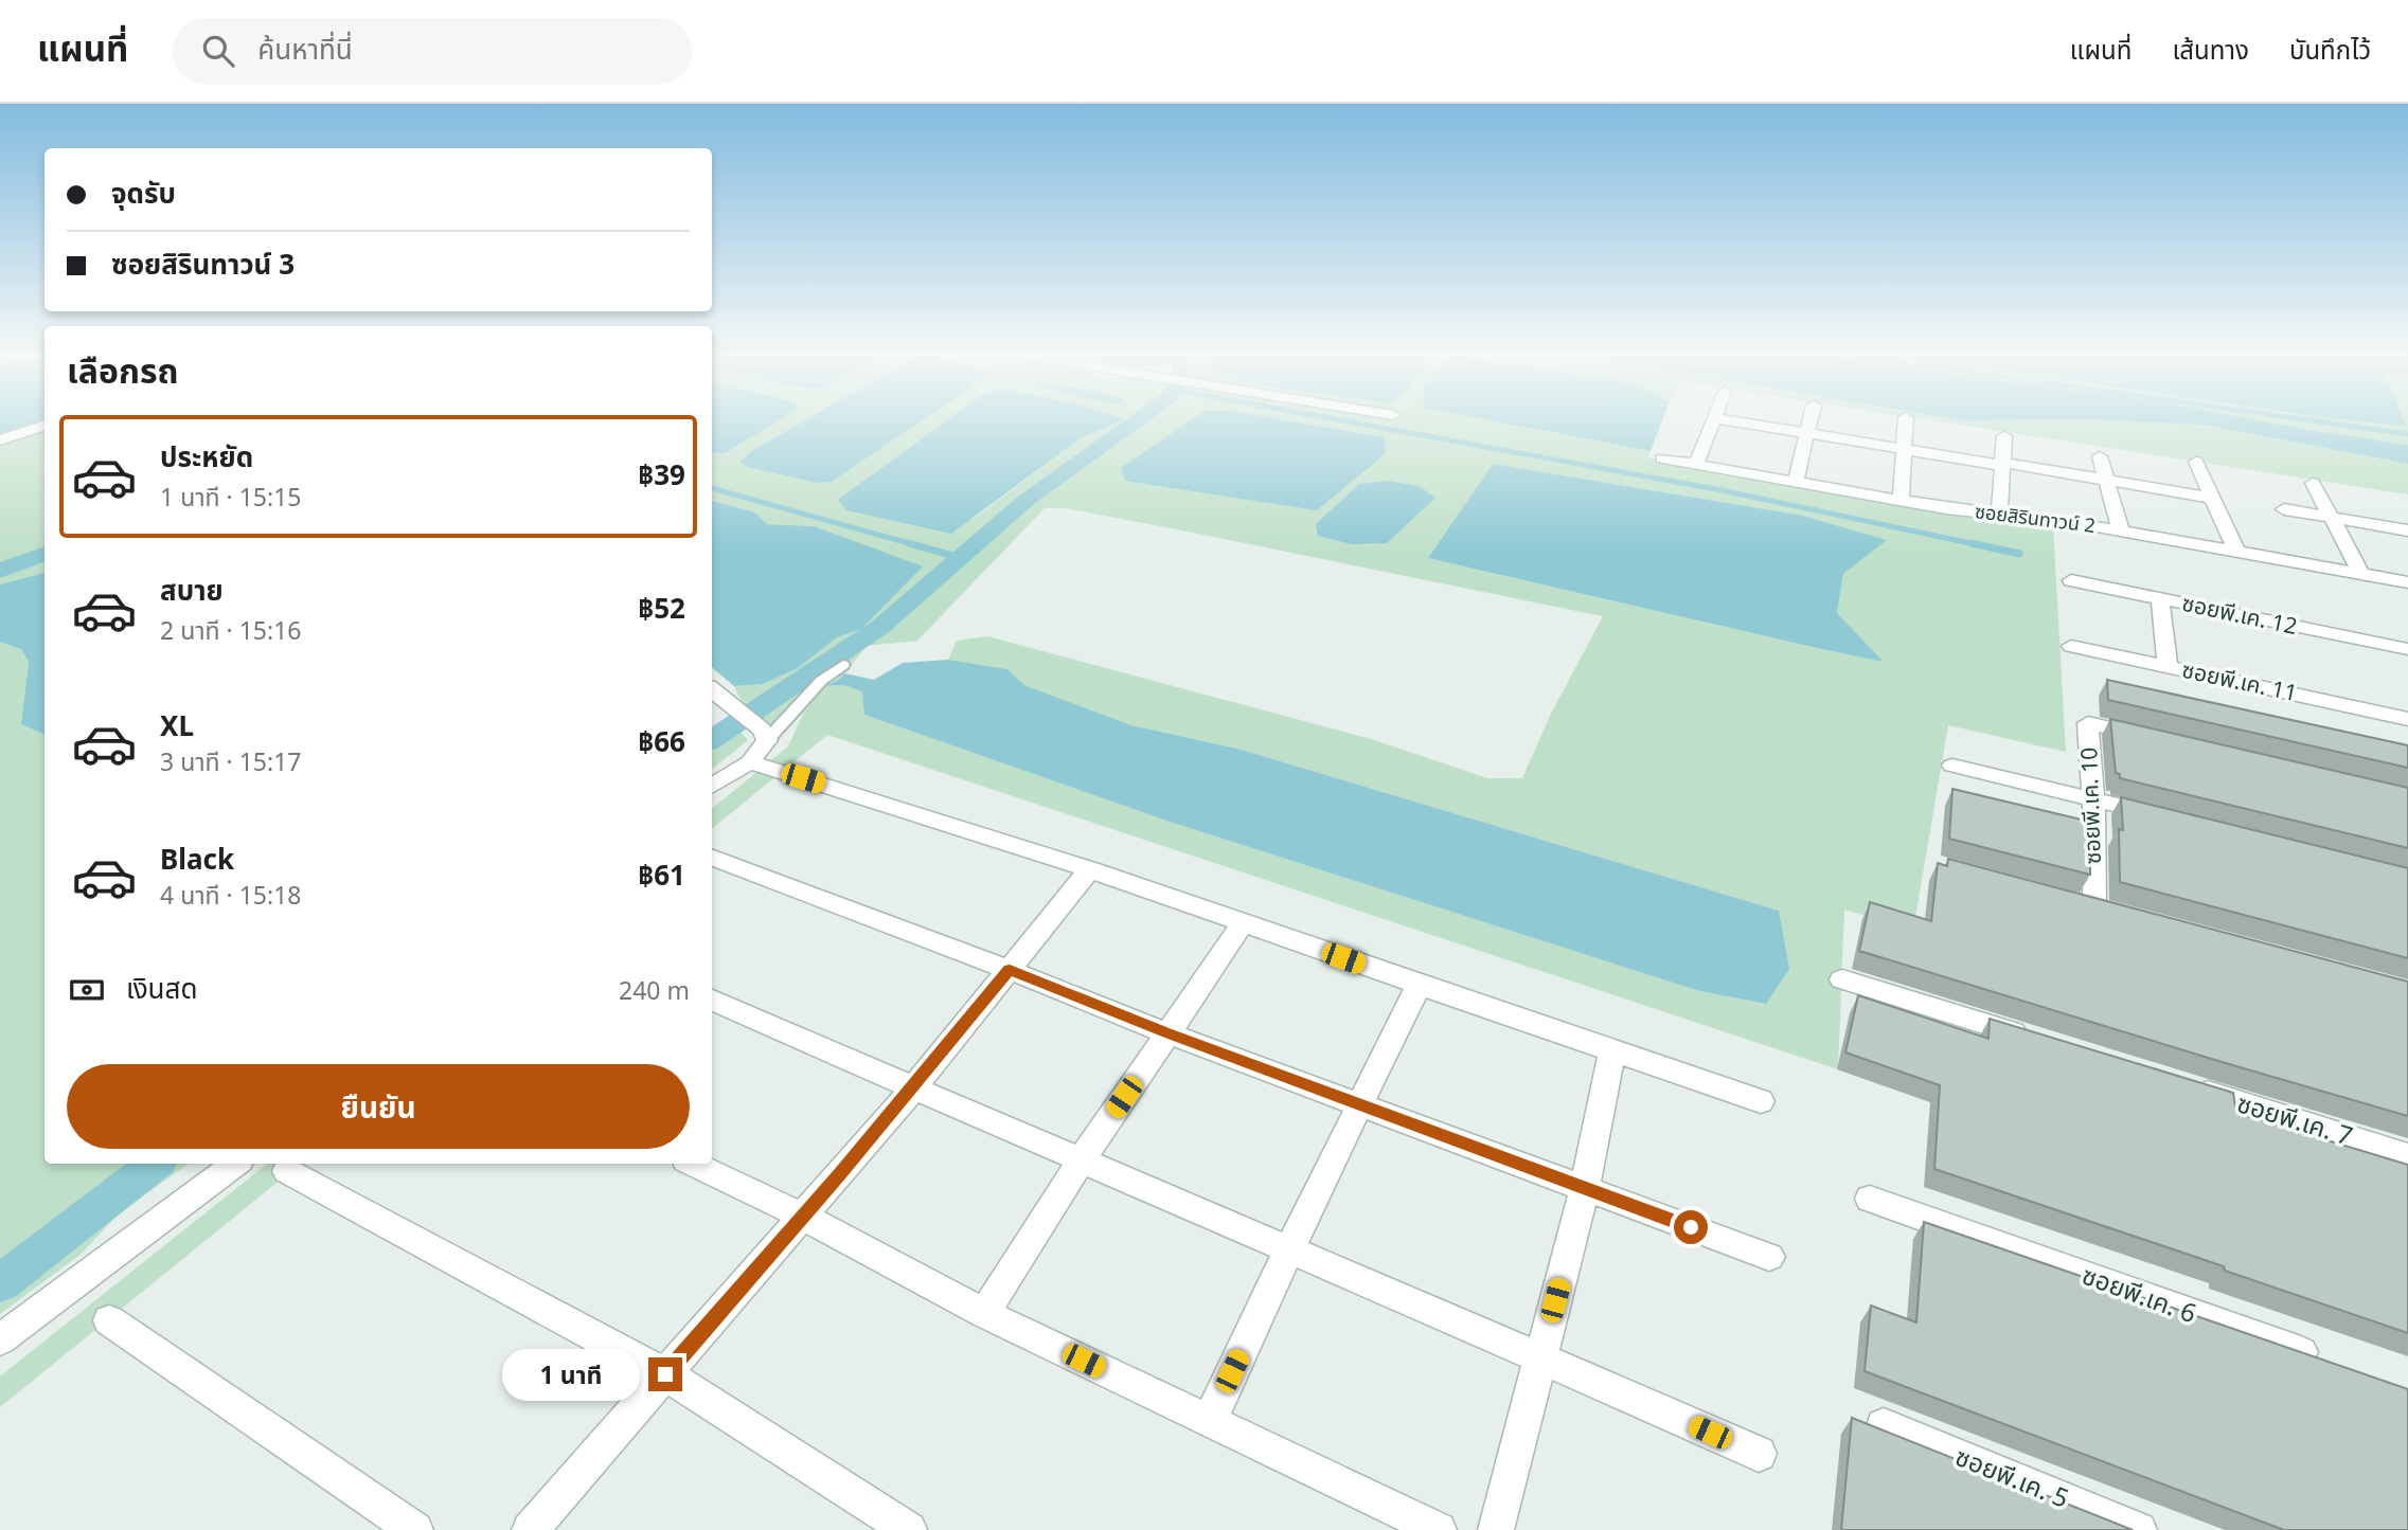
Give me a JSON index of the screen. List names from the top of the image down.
{
  "streets": {
    "street": [
      "ซอยสิรินทาวน์ 2",
      "ซอยพี.เค. 12",
      "ซอยพี.เค. 11",
      "ซอยพี.เค. 10",
      "ซอยพี.เค. 7",
      "ซอยพี.เค. 6",
      "ซอยพี.เค. 5"
    ]
  },
  "page": {
    "header": "แผนที่",
    "search": "ค้นหาที่นี่",
    "nav": ["แผนที่", "เส้นทาง", "บันทึกไว้"],
    "banner": ["จุดรับ", "ซอยสิรินทาวน์ 3"],
    "heading": "เลือกรถ",
    "list": [
      {
        "name": "ประหยัด",
        "note": "1 นาที · 15:15",
        "value": "฿39"
      },
      {
        "name": "สบาย",
        "note": "2 นาที · 15:16",
        "value": "฿52"
      },
      {
        "name": "XL",
        "note": "3 นาที · 15:17",
        "value": "฿66"
      },
      {
        "name": "Black",
        "note": "4 นาที · 15:18",
        "value": "฿61"
      }
    ],
    "pay": ["เงินสด", "240 m"],
    "buttons": "ยืนยัน",
    "bubble": "1 นาที"
  }
}
